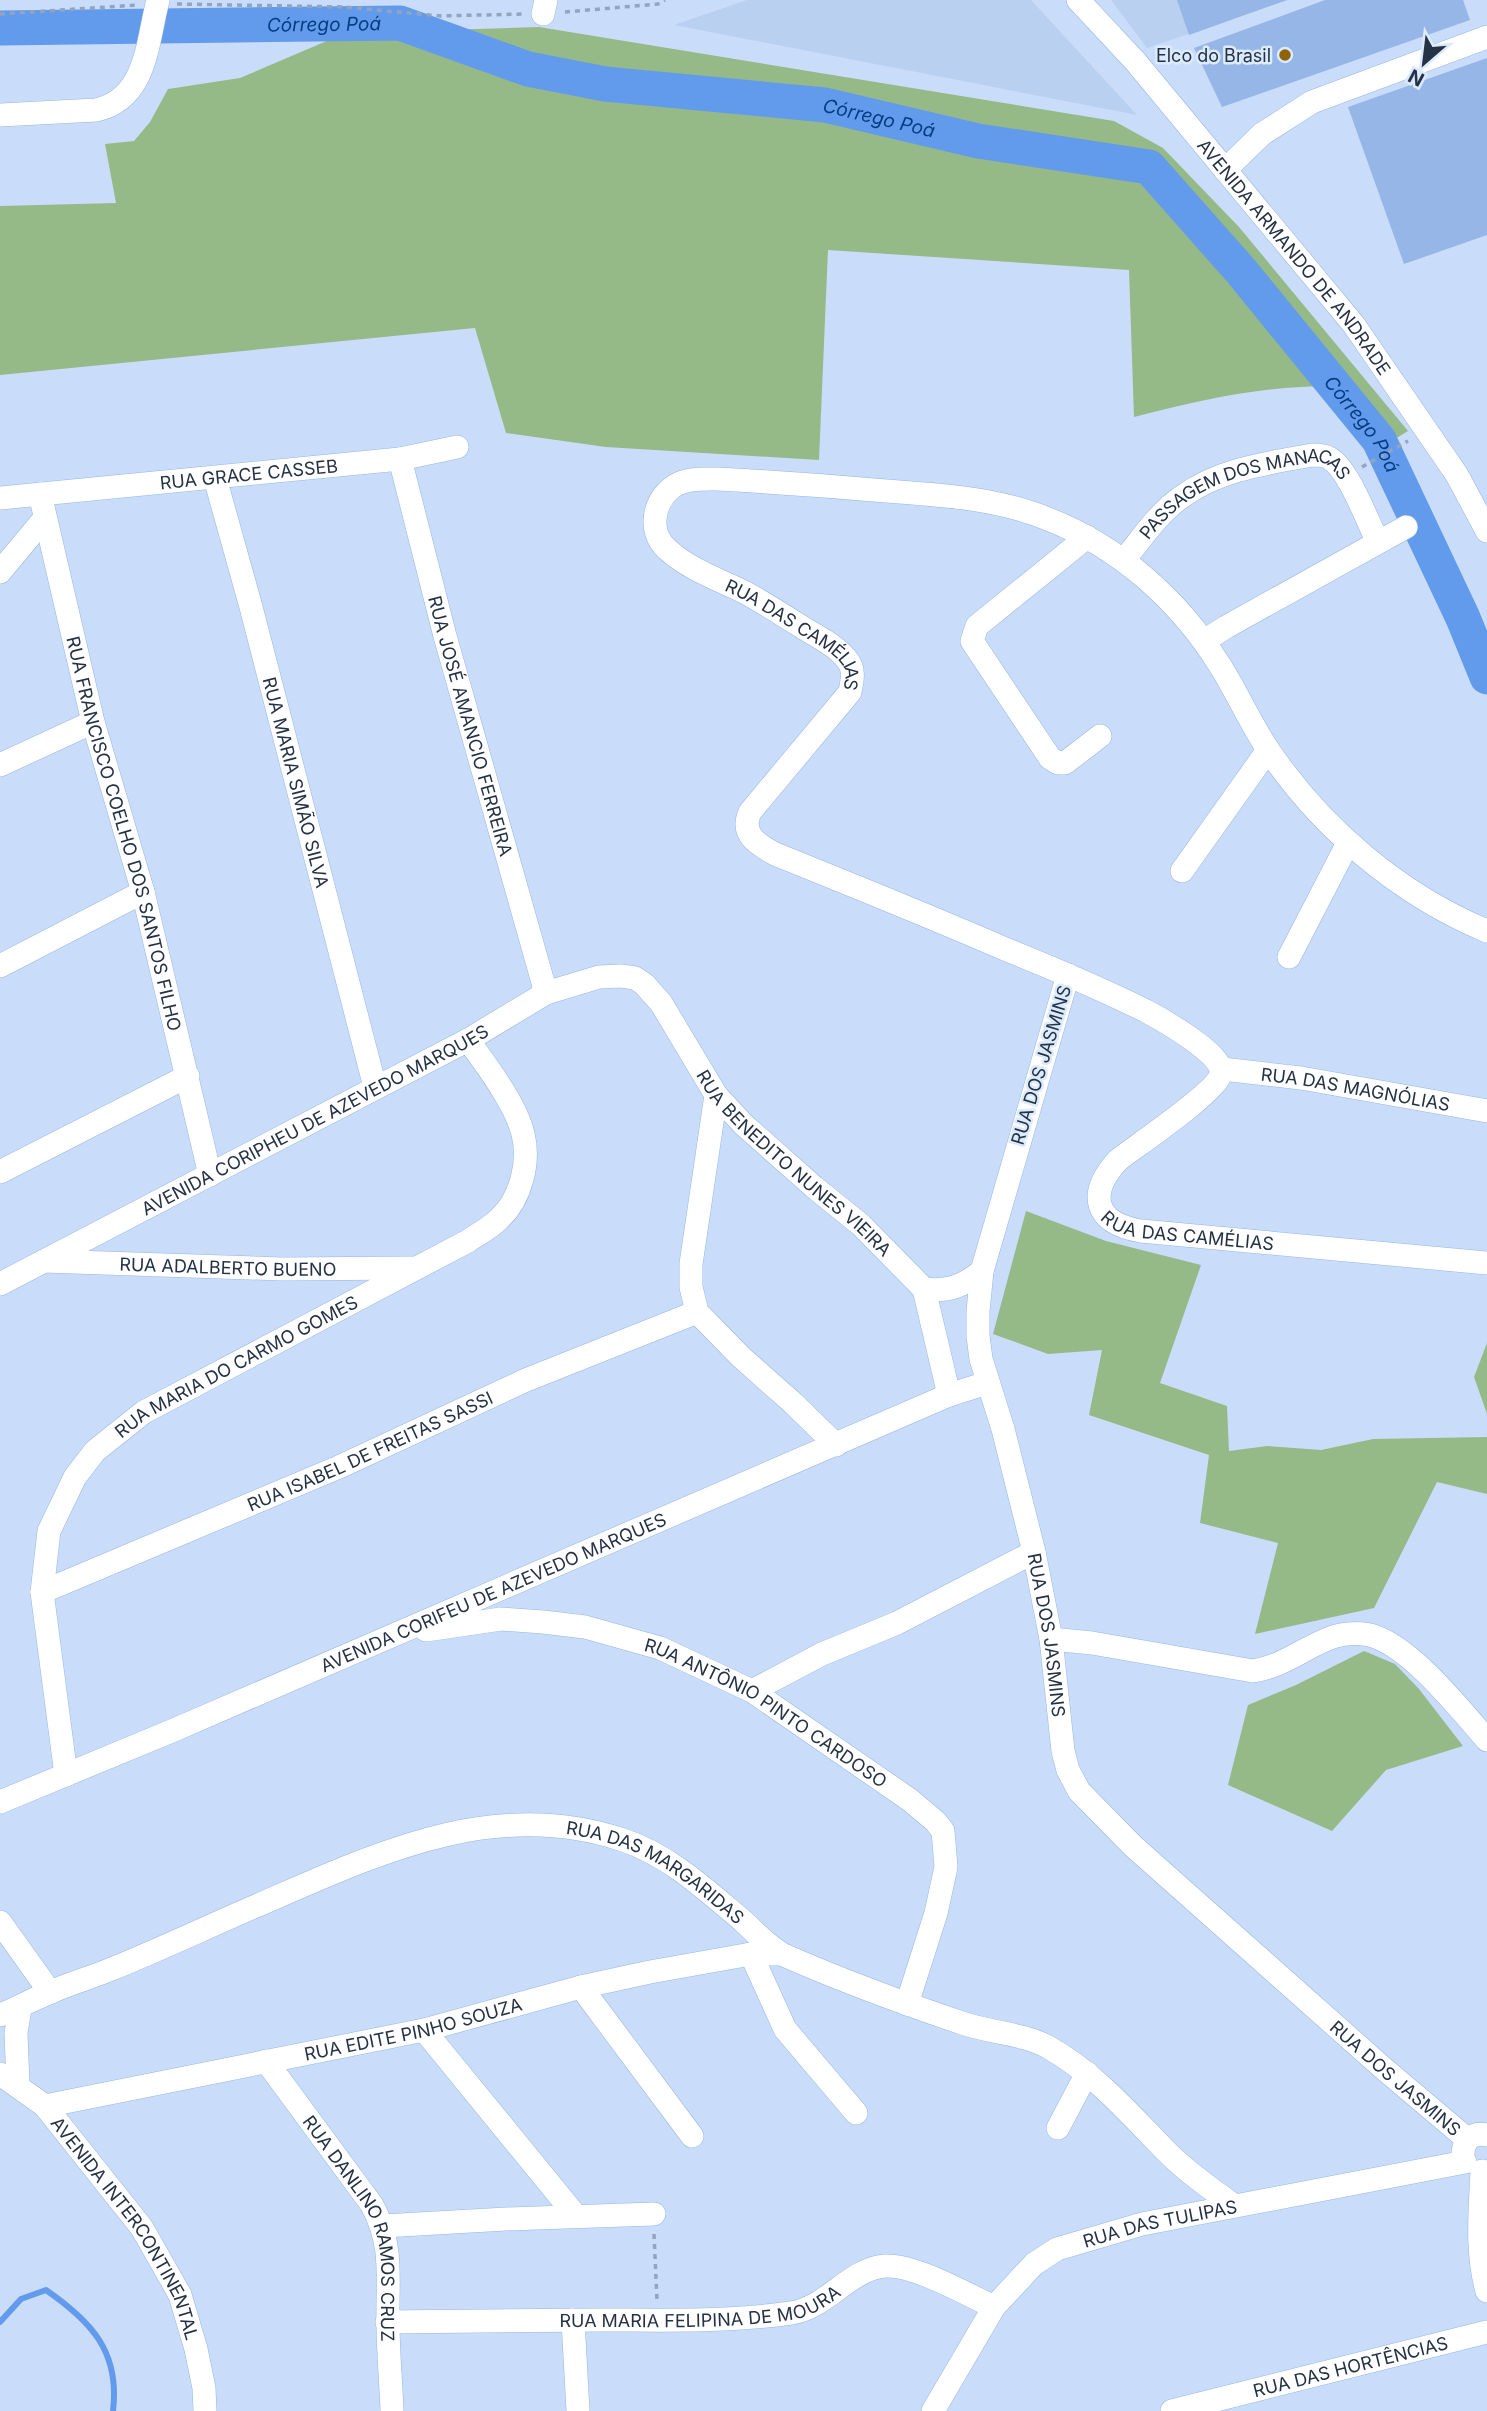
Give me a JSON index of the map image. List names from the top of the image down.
{
  "streets": {
    "street": [
      "AVENIDA ARMANDO DE ANDRADE",
      "RUA GRACE CASSEB",
      "PASSAGEM DOS MANACAS",
      "RUA DAS CAMÉLIAS",
      "RUA JOSÉ AMANCIO FERREIRA",
      "RUA MARIA SIMÃO SILVA",
      "RUA FRANCISCO COELHO DOS SANTOS FILHO",
      "RUA DOS JASMINS",
      "RUA DAS MAGNÓLIAS",
      "AVENIDA CORIPHEU DE AZEVEDO MARQUES",
      "RUA BENEDITO NUNES VIEIRA",
      "RUA ADALBERTO BUENO",
      "RUA MARIA DO CARMO GOMES",
      "RUA ISABEL DE FREITAS SASSI",
      "AVENIDA CORIFEU DE AZEVEDO MARQUES",
      "RUA ANTÔNIO PINTO CARDOSO",
      "RUA DAS MARGARIDAS",
      "RUA EDITE PINHO SOUZA",
      "RUA DAS TULIPAS",
      "AVENIDA INTERCONTINENTAL",
      "RUA DANLINO RAMOS CRUZ",
      "RUA MARIA FELIPINA DE MOURA",
      "RUA DAS HORTÊNCIAS"
    ]
  },
  "crossings": [
    ["RUA GRACE CASSEB", "RUA JOSÉ AMANCIO FERREIRA"],
    ["RUA GRACE CASSEB", "RUA MARIA SIMÃO SILVA"],
    ["RUA GRACE CASSEB", "RUA FRANCISCO COELHO DOS SANTOS FILHO"],
    ["PASSAGEM DOS MANACAS", "RUA DAS CAMÉLIAS"],
    ["RUA DAS CAMÉLIAS", "RUA DOS JASMINS"],
    ["RUA DAS CAMÉLIAS", "RUA DAS MAGNÓLIAS"],
    ["RUA JOSÉ AMANCIO FERREIRA", "AVENIDA CORIPHEU DE AZEVEDO MARQUES"],
    ["RUA MARIA SIMÃO SILVA", "AVENIDA CORIPHEU DE AZEVEDO MARQUES"],
    ["RUA FRANCISCO COELHO DOS SANTOS FILHO", "AVENIDA CORIPHEU DE AZEVEDO MARQUES"],
    ["RUA DOS JASMINS", "AVENIDA CORIFEU DE AZEVEDO MARQUES"],
    ["RUA DOS JASMINS", "RUA DAS TULIPAS"],
    ["AVENIDA CORIPHEU DE AZEVEDO MARQUES", "RUA BENEDITO NUNES VIEIRA"],
    ["AVENIDA CORIPHEU DE AZEVEDO MARQUES", "RUA ADALBERTO BUENO"],
    ["AVENIDA CORIPHEU DE AZEVEDO MARQUES", "RUA MARIA DO CARMO GOMES"],
    ["RUA ADALBERTO BUENO", "RUA MARIA DO CARMO GOMES"],
    ["RUA MARIA DO CARMO GOMES", "RUA ISABEL DE FREITAS SASSI"],
    ["RUA MARIA DO CARMO GOMES", "AVENIDA CORIFEU DE AZEVEDO MARQUES"],
    ["AVENIDA CORIFEU DE AZEVEDO MARQUES", "RUA ANTÔNIO PINTO CARDOSO"],
    ["RUA ANTÔNIO PINTO CARDOSO", "RUA DAS MARGARIDAS"],
    ["RUA DAS MARGARIDAS", "RUA EDITE PINHO SOUZA"],
    ["RUA DAS MARGARIDAS", "RUA DAS TULIPAS"],
    ["RUA DAS MARGARIDAS", "AVENIDA INTERCONTINENTAL"],
    ["RUA EDITE PINHO SOUZA", "AVENIDA INTERCONTINENTAL"],
    ["RUA EDITE PINHO SOUZA", "RUA DANLINO RAMOS CRUZ"],
    ["RUA DAS TULIPAS", "RUA MARIA FELIPINA DE MOURA"],
    ["RUA DANLINO RAMOS CRUZ", "RUA MARIA FELIPINA DE MOURA"]
  ],
  "water": ["Córrego Poá"],
  "places": ["Elco do Brasil"],
  "north": "bottom left"
}
